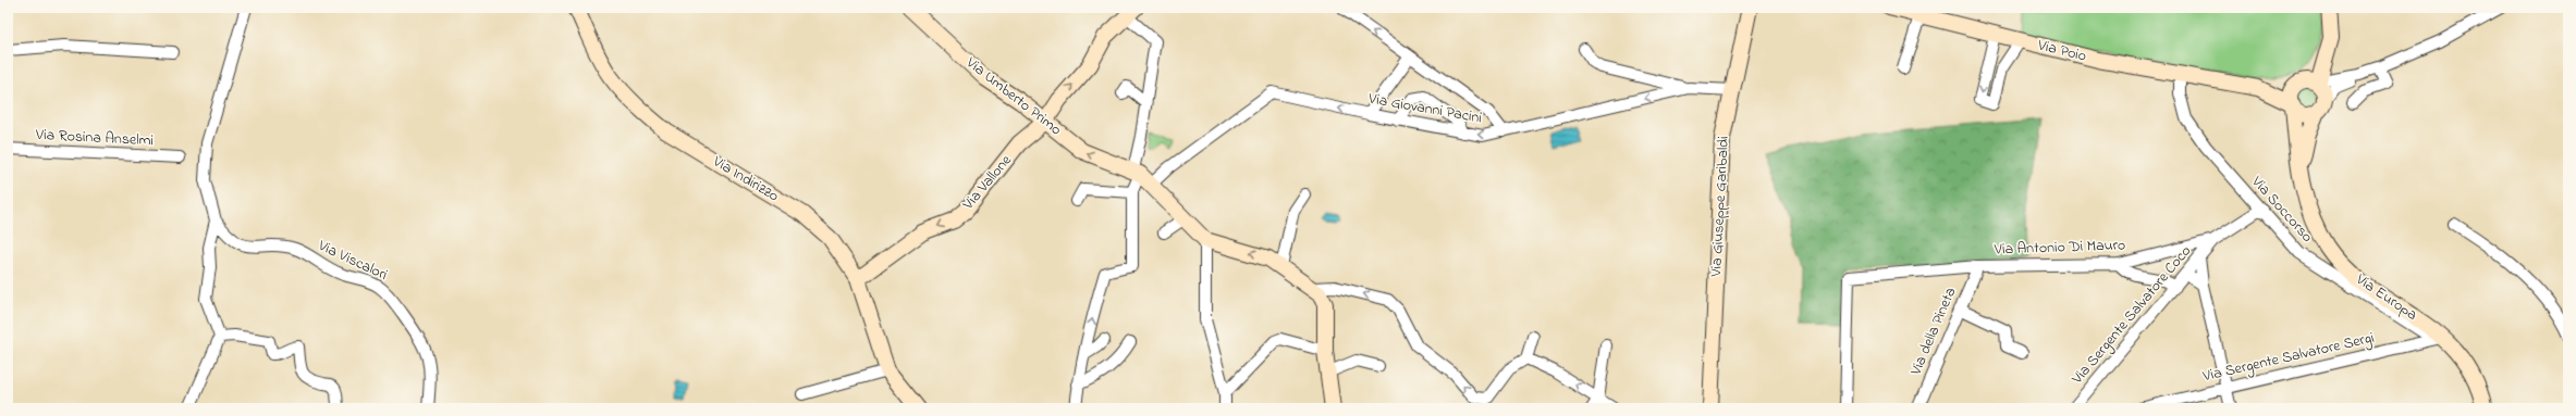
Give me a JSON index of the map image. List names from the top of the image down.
{
  "streets": {
    "street": [
      "Via Poio",
      "Via Umberto Primo",
      "Via Giovanni Pacini",
      "Via Rosina Anselmi",
      "Via Indirizzo",
      "Via Vallone",
      "Via Giuseppe Garibaldi",
      "Via Soccorso",
      "Via Antonio Di Mauro",
      "Via Viscalori",
      "Via Europa",
      "Via Sergente Salvatore Coco",
      "Via della Pineta",
      "Via Sergente Salvatore Sergi"
    ]
  },
  "crossings": [
    ["Via Poio", "Via Soccorso"],
    ["Via Umberto Primo", "Via Giovanni Pacini"],
    ["Via Umberto Primo", "Via Vallone"],
    ["Via Giovanni Pacini", "Via Giuseppe Garibaldi"],
    ["Via Indirizzo", "Via Vallone"],
    ["Via Soccorso", "Via Antonio Di Mauro"],
    ["Via Soccorso", "Via Europa"],
    ["Via Soccorso", "Via Sergente Salvatore Sergi"],
    ["Via Antonio Di Mauro", "Via Sergente Salvatore Coco"],
    ["Via Antonio Di Mauro", "Via della Pineta"],
    ["Via Europa", "Via Sergente Salvatore Sergi"]
  ],
  "one_way": ["Via Giovanni Pacini"]
}
